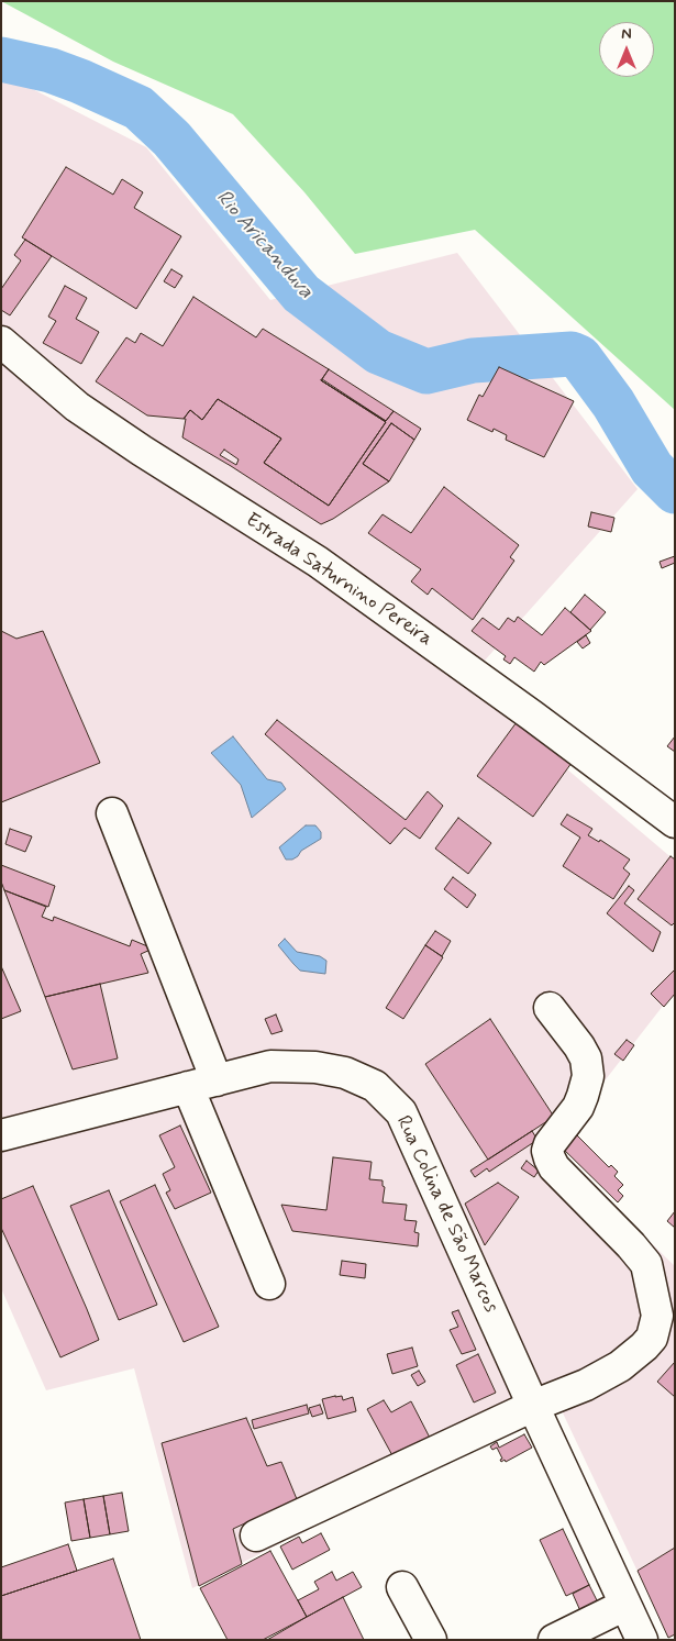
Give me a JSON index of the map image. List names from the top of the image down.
{
  "streets": {
    "street": ["Estrada Saturnino Pereira", "Rua Colina de São Marcos"]
  },
  "water": ["Rio Aricanduva"],
  "north": "top"
}
